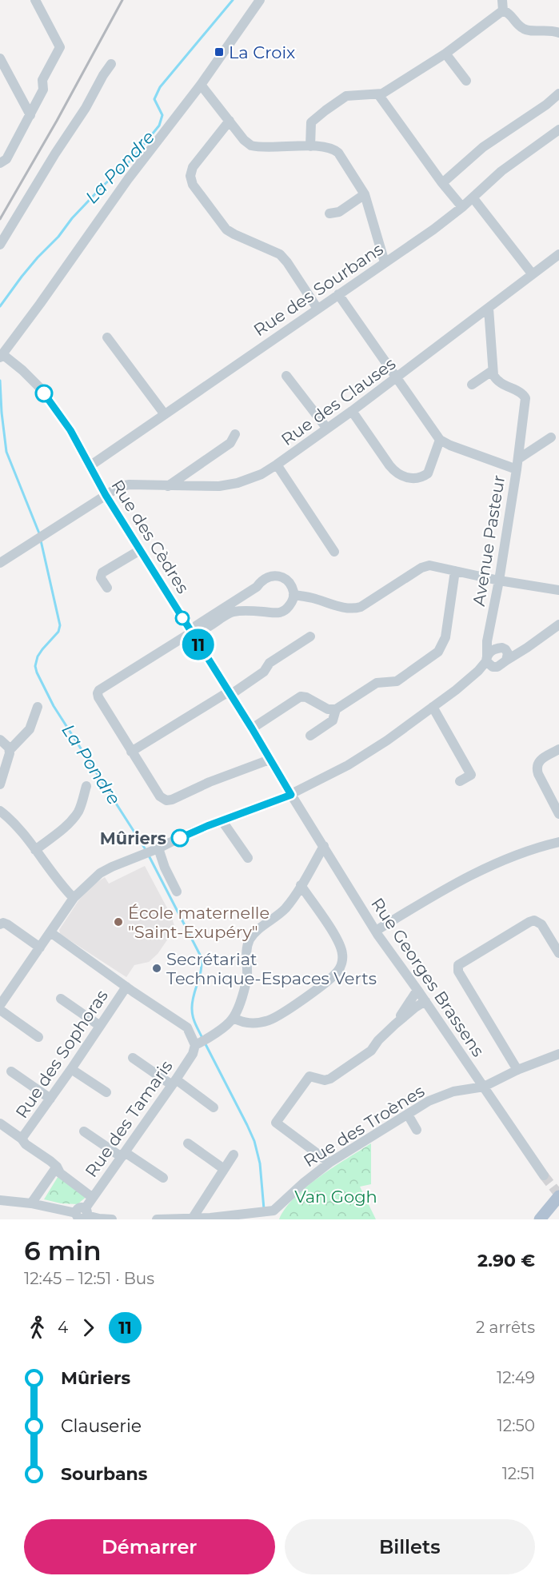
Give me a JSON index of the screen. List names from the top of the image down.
{
  "streets": {
    "street": [
      "Rue des Sourbans",
      "Rue des Clauses",
      "Rue des Cèdres",
      "Avenue Pasteur",
      "Rue Georges Brassens",
      "Rue des Sophoras",
      "Rue des Tamaris",
      "Rue des Troènes"
    ]
  },
  "crossings": [
    ["Rue des Sourbans", "Rue des Cèdres"],
    ["Rue des Clauses", "Rue des Cèdres"],
    ["Rue des Cèdres", "Rue Georges Brassens"],
    ["Rue Georges Brassens", "Rue des Troènes"]
  ],
  "water": ["La Pondre"],
  "parks": ["Van Gogh"],
  "places": {
    "transit": ["La Croix"],
    "other": ["Mûriers", "École maternelle \"Saint-Exupéry\"", "Secrétariat Technique-Espaces Verts"]
  },
  "lines": ["bus line 11"],
  "page": {
    "on_map": "11",
    "heading": ["6 min", "12:45 – 12:51 · Bus", "2.90 €"],
    "legs": ["4", "11", "2 arrêts"],
    "list": [
      {
        "name": "Mûriers",
        "value": "12:49"
      },
      {
        "name": "Clauserie",
        "value": "12:50"
      },
      {
        "name": "Sourbans",
        "value": "12:51"
      }
    ],
    "buttons": ["Démarrer", "Billets"]
  }
}
